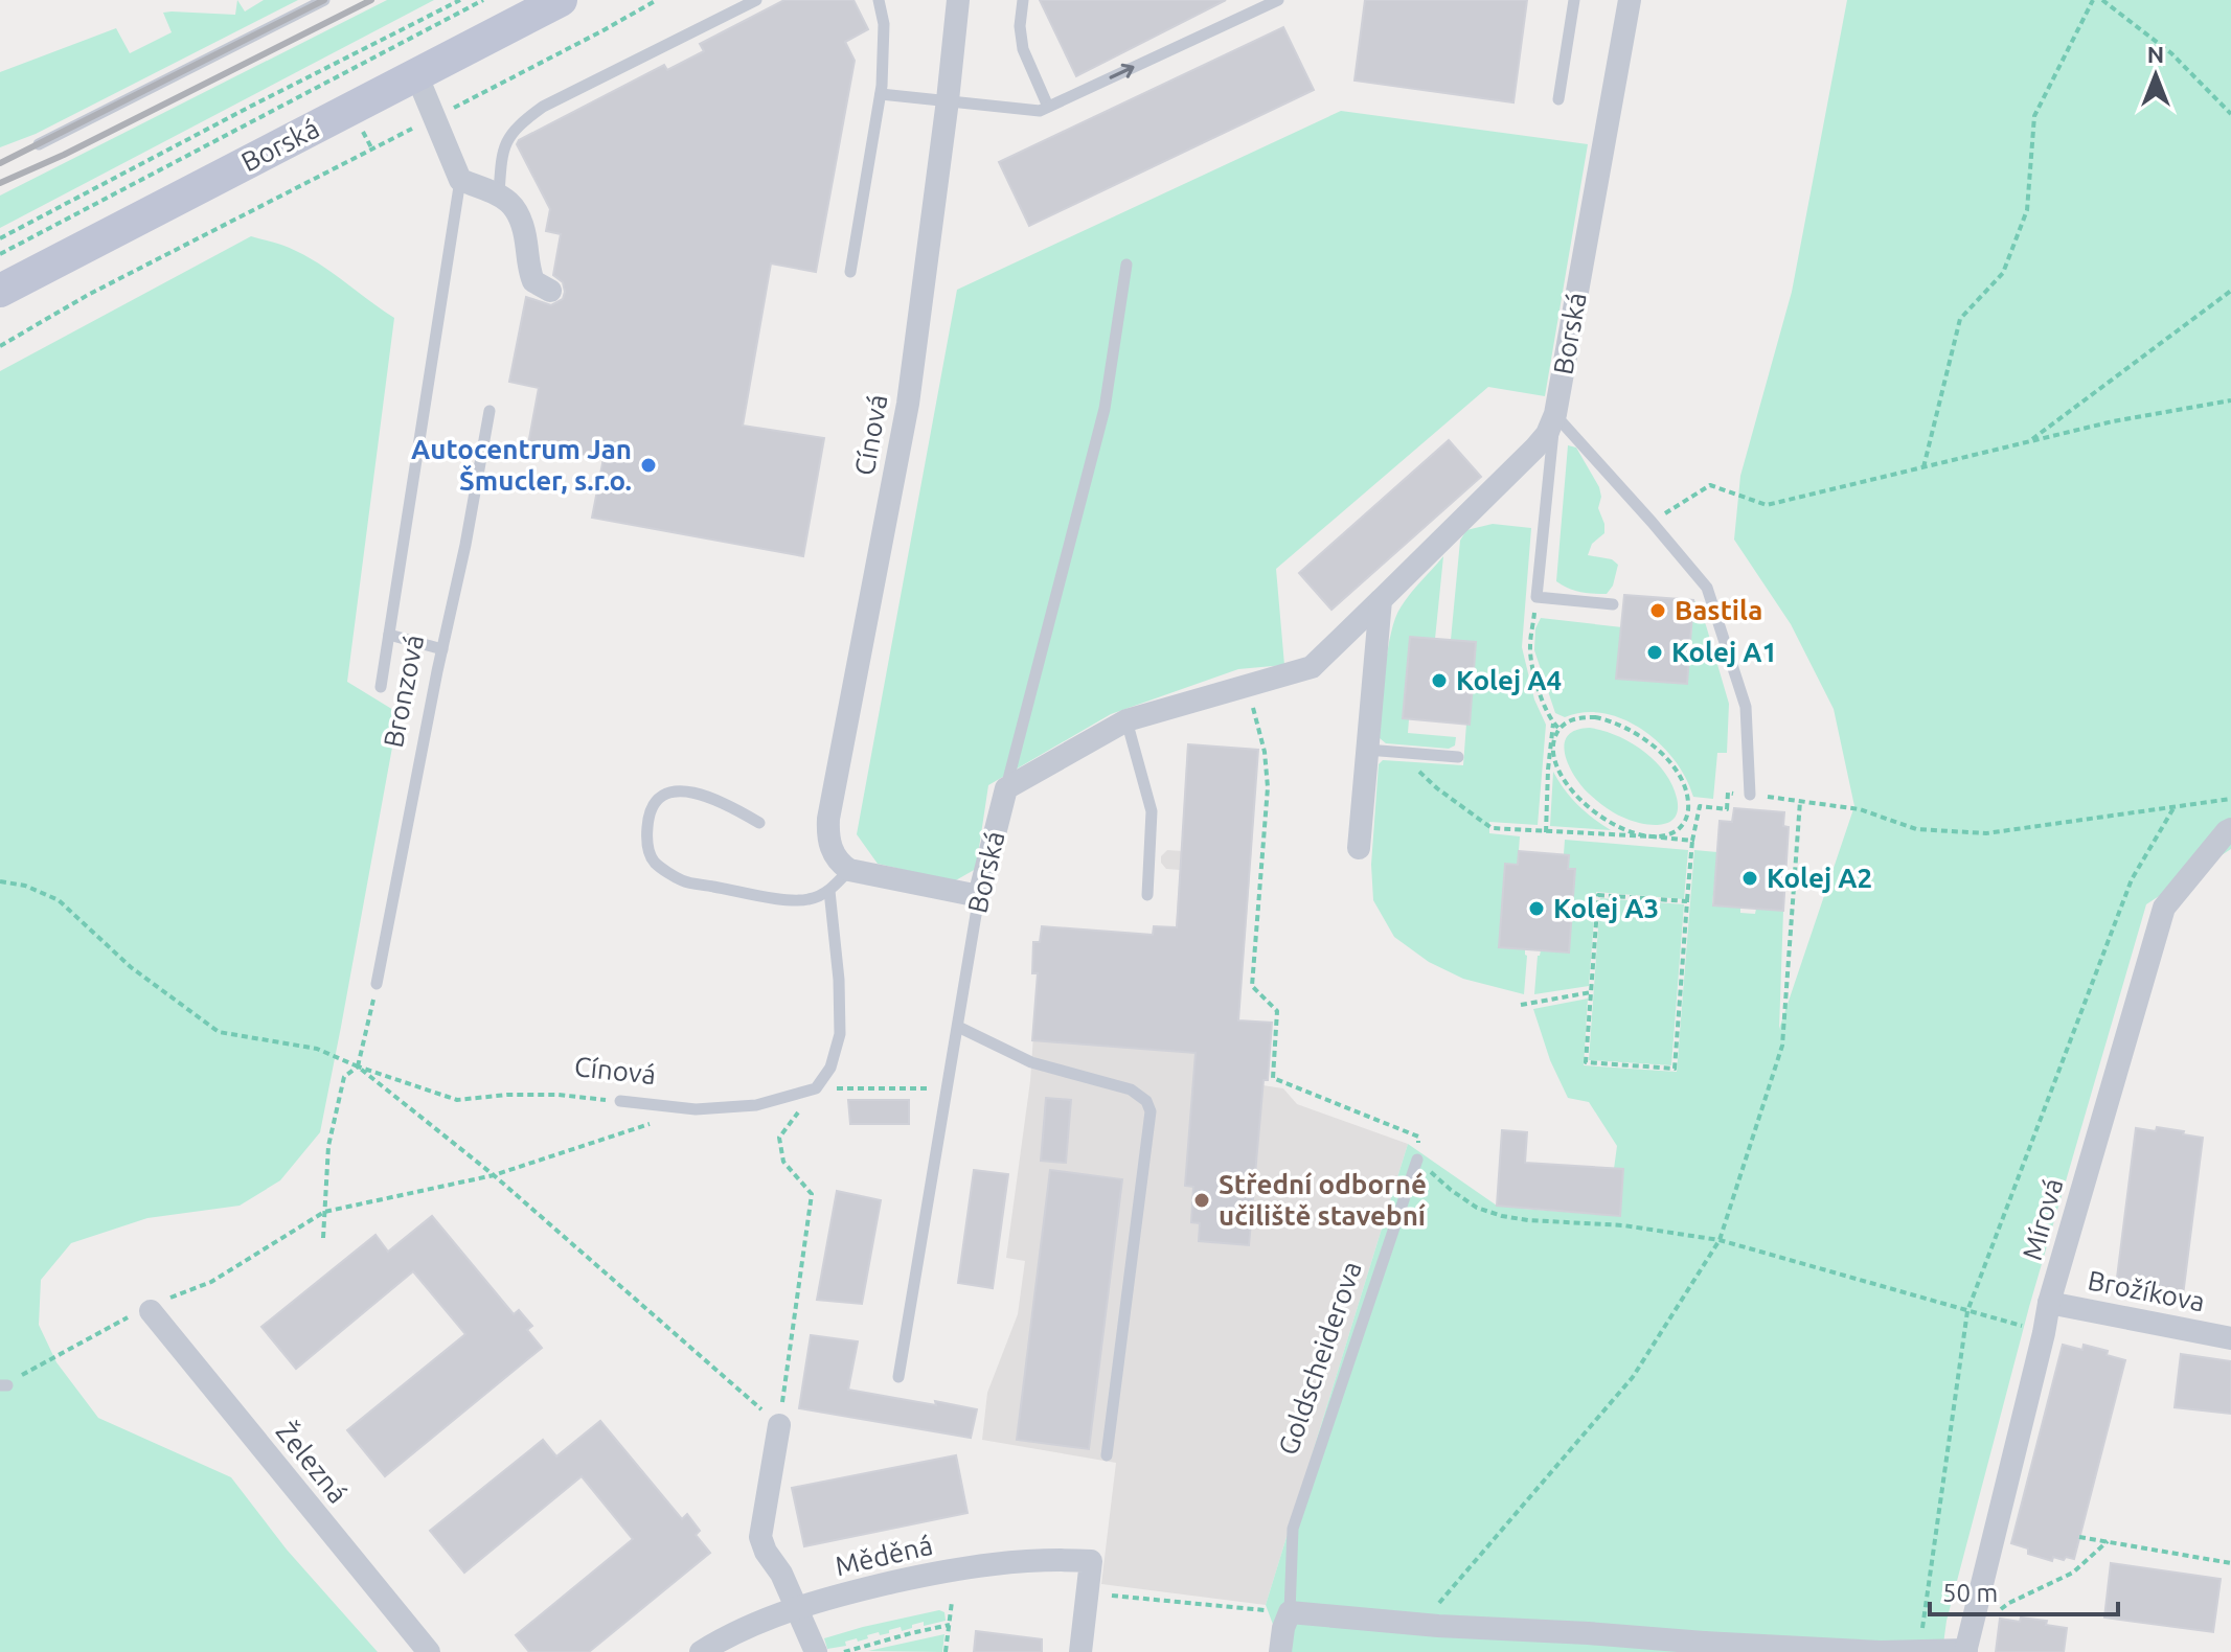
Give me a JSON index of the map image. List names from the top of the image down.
{
  "streets": {
    "street": [
      "Borská",
      "Cínová",
      "Mírová",
      "Brožíkova",
      "Goldscheiderova",
      "Železná",
      "Měděná"
    ],
    "lane": ["Bronzová"]
  },
  "crossings": [
    ["Mírová", "Brožíkova"]
  ],
  "places": [
    "Autocentrum Jan Šmucler, s.r.o.",
    "Bastila",
    "Kolej A1",
    "Kolej A4",
    "Kolej A2",
    "Kolej A3",
    "Střední odborné učiliště stavební"
  ],
  "scale_bar": "50 m",
  "north": "top"
}
